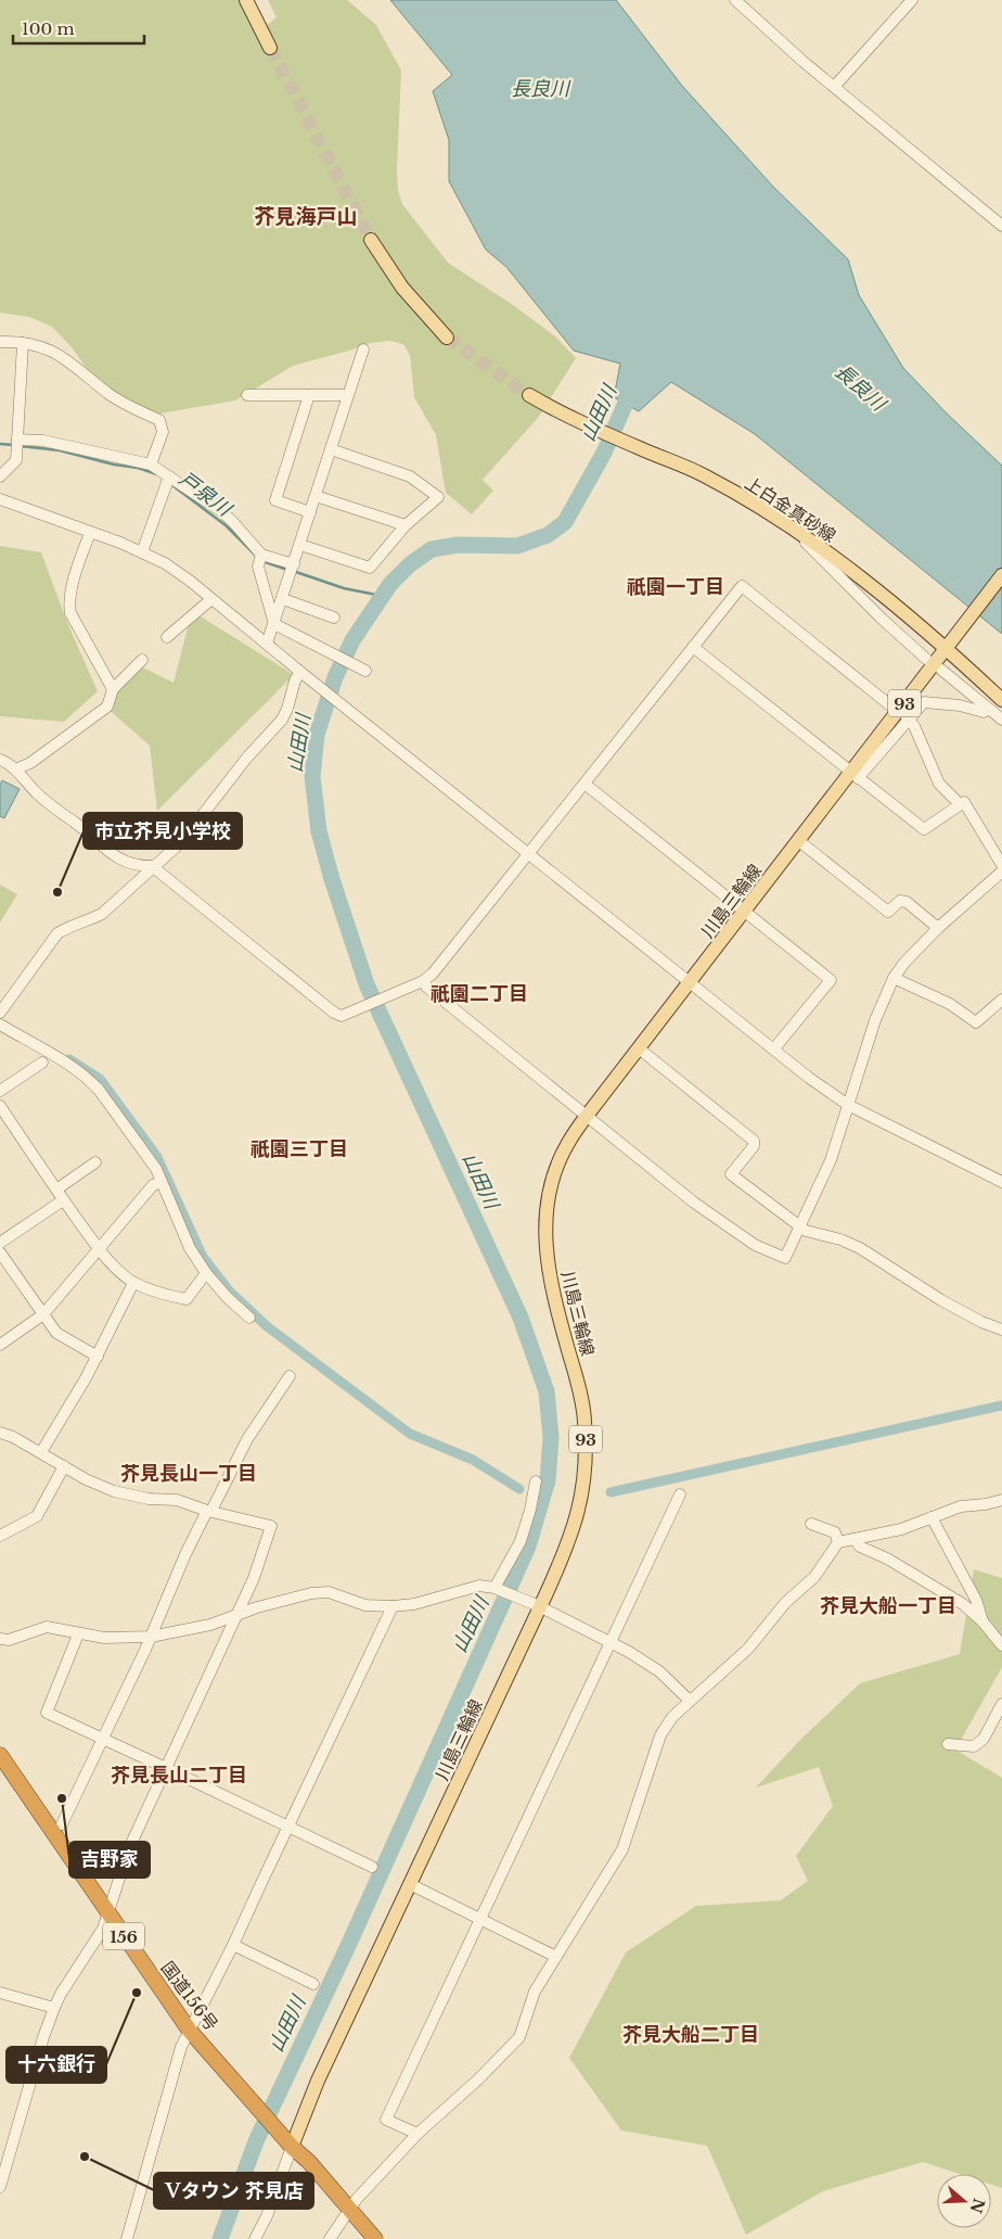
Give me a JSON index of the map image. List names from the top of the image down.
{
  "streets": {
    "highway": ["156", "国道156号"],
    "main road": ["上白金真砂線", "93", "川島三輪線"]
  },
  "crossings": [
    ["上白金真砂線", "川島三輪線"],
    ["川島三輪線", "国道156号"]
  ],
  "districts": [
    "芥見海戸山",
    "祇園一丁目",
    "祇園二丁目",
    "祇園三丁目",
    "芥見長山一丁目",
    "芥見大船一丁目",
    "芥見長山二丁目",
    "芥見大船二丁目"
  ],
  "water": ["長良川", "山田川", "戸泉川"],
  "places": [
    "市立芥見小学校",
    "吉野家",
    "十六銀行",
    "Vタウン 芥見店"
  ],
  "scale_bar": "100 m",
  "north": "right"
}
